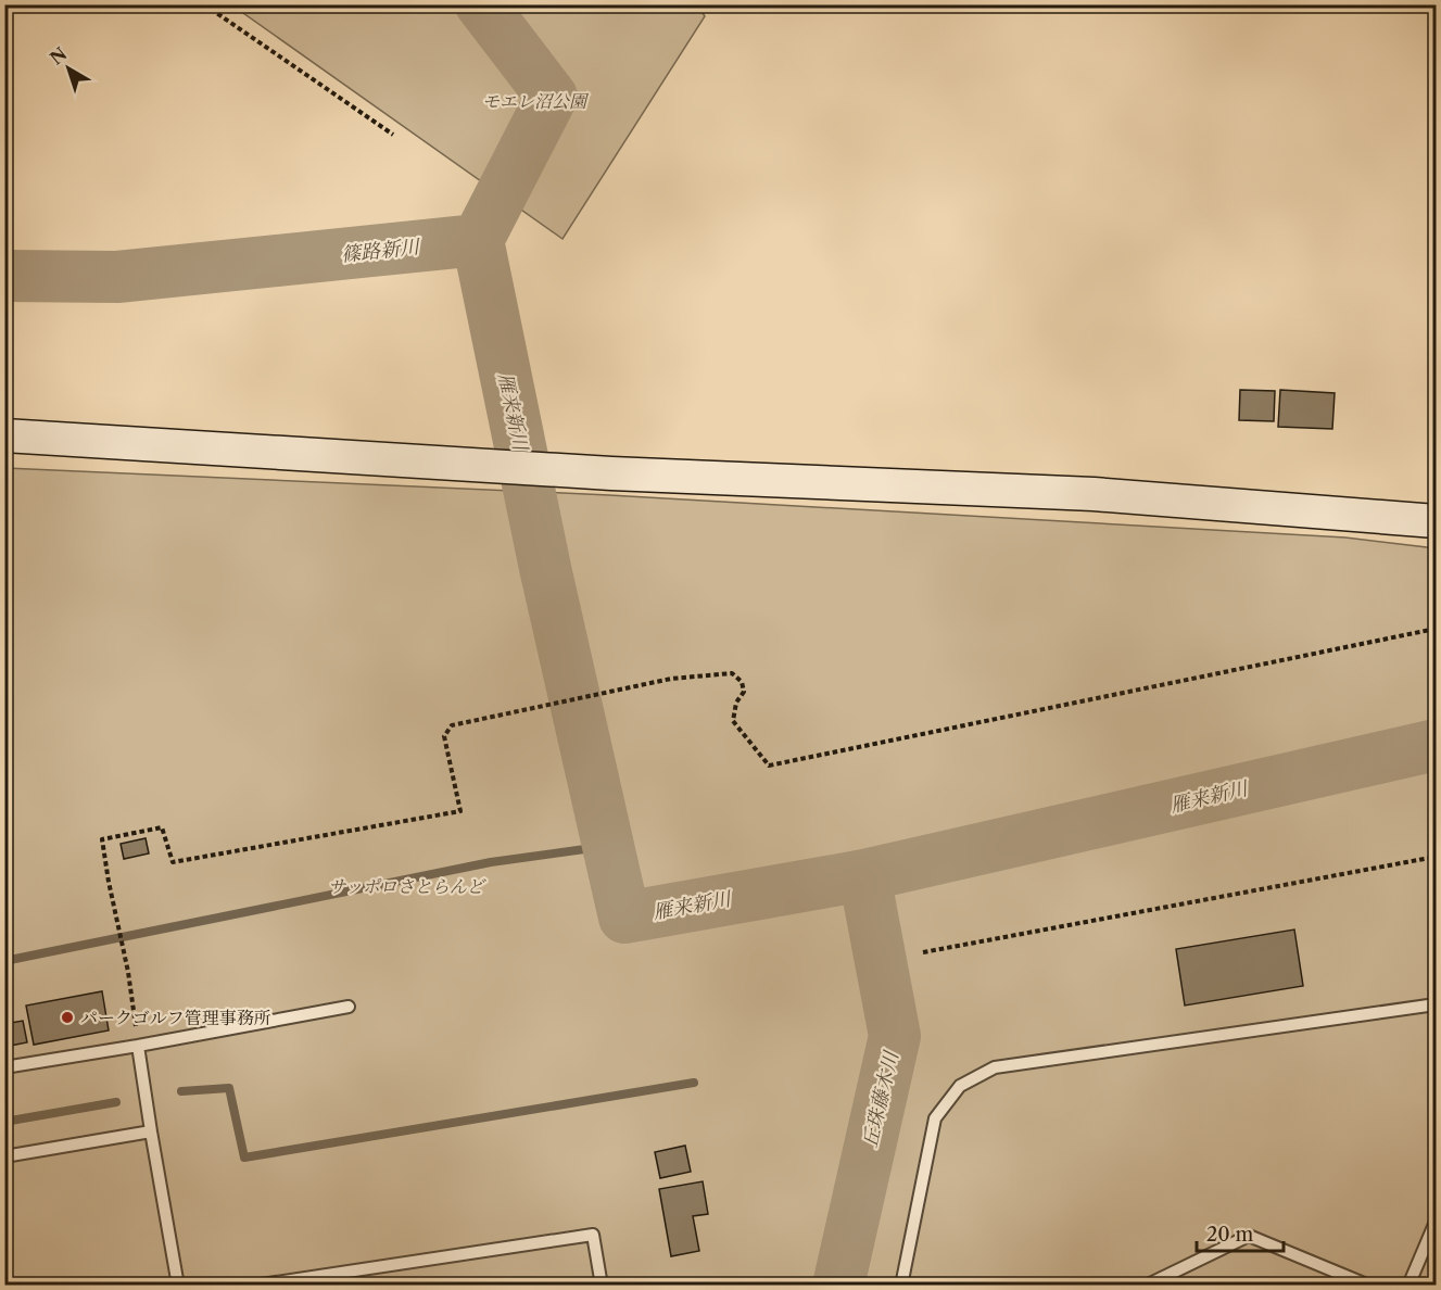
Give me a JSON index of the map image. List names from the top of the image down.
{
  "water": ["篠路新川", "雁来新川", "丘珠藤木川"],
  "parks": ["モエレ沼公園", "サッポロさとらんど"],
  "places": ["パークゴルフ管理事務所"],
  "scale_bar": "20 m",
  "north": "top left"
}
